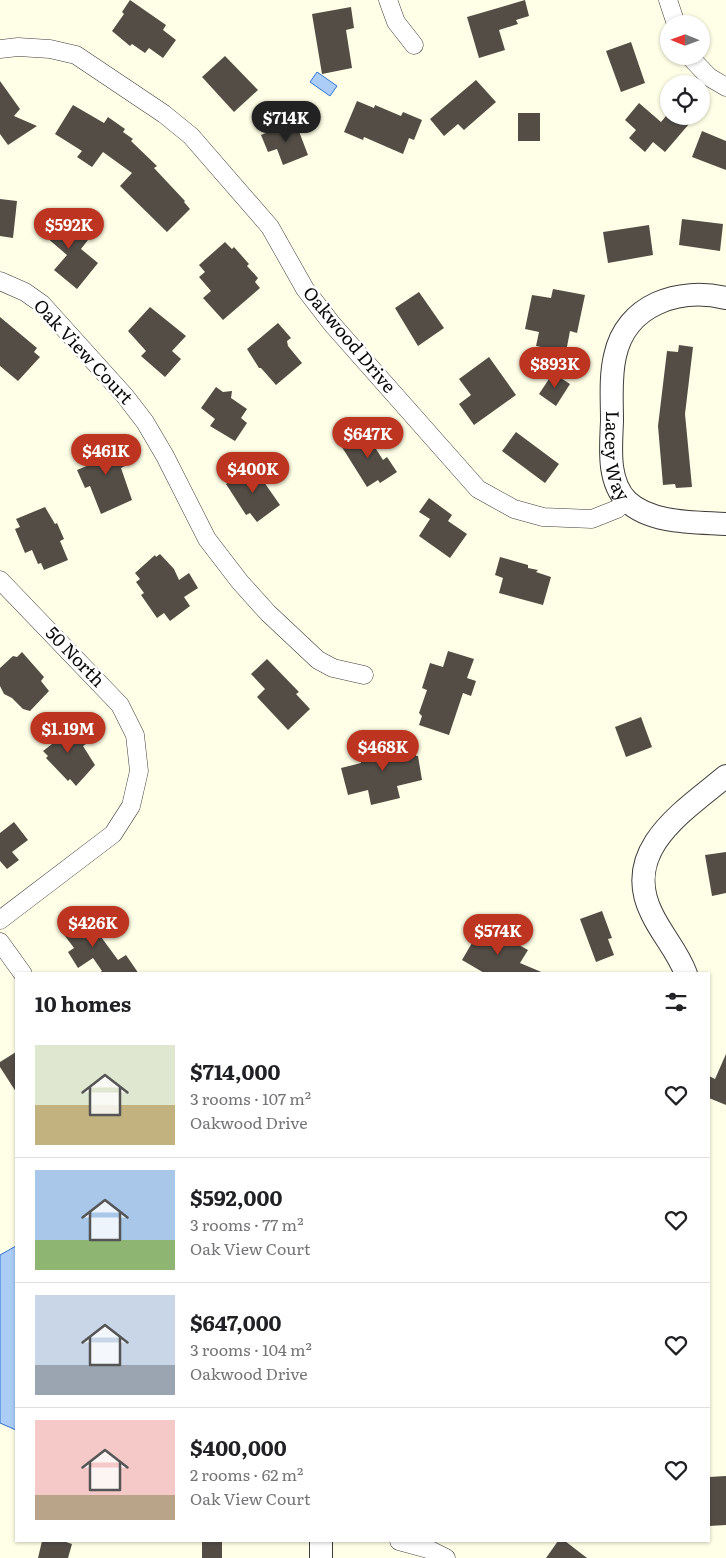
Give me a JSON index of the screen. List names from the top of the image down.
{
  "streets": {
    "street": [
      "Oakwood Drive",
      "Oak View Court",
      "Lacey Way",
      "50 North"
    ]
  },
  "crossings": [
    ["Oakwood Drive", "Lacey Way"]
  ],
  "north": "left",
  "page": {
    "price": [
      "$714K",
      "$592K",
      "$893K",
      "$647K",
      "$461K",
      "$400K",
      "$1.19M",
      "$468K",
      "$426K",
      "$574K"
    ],
    "heading": "10 homes",
    "list": [
      {
        "name": "$714,000",
        "note": "3 rooms · 107 m² · Oakwood Drive"
      },
      {
        "name": "$592,000",
        "note": "3 rooms · 77 m² · Oak View Court"
      },
      {
        "name": "$647,000",
        "note": "3 rooms · 104 m² · Oakwood Drive"
      },
      {
        "name": "$400,000",
        "note": "2 rooms · 62 m² · Oak View Court"
      }
    ]
  }
}
